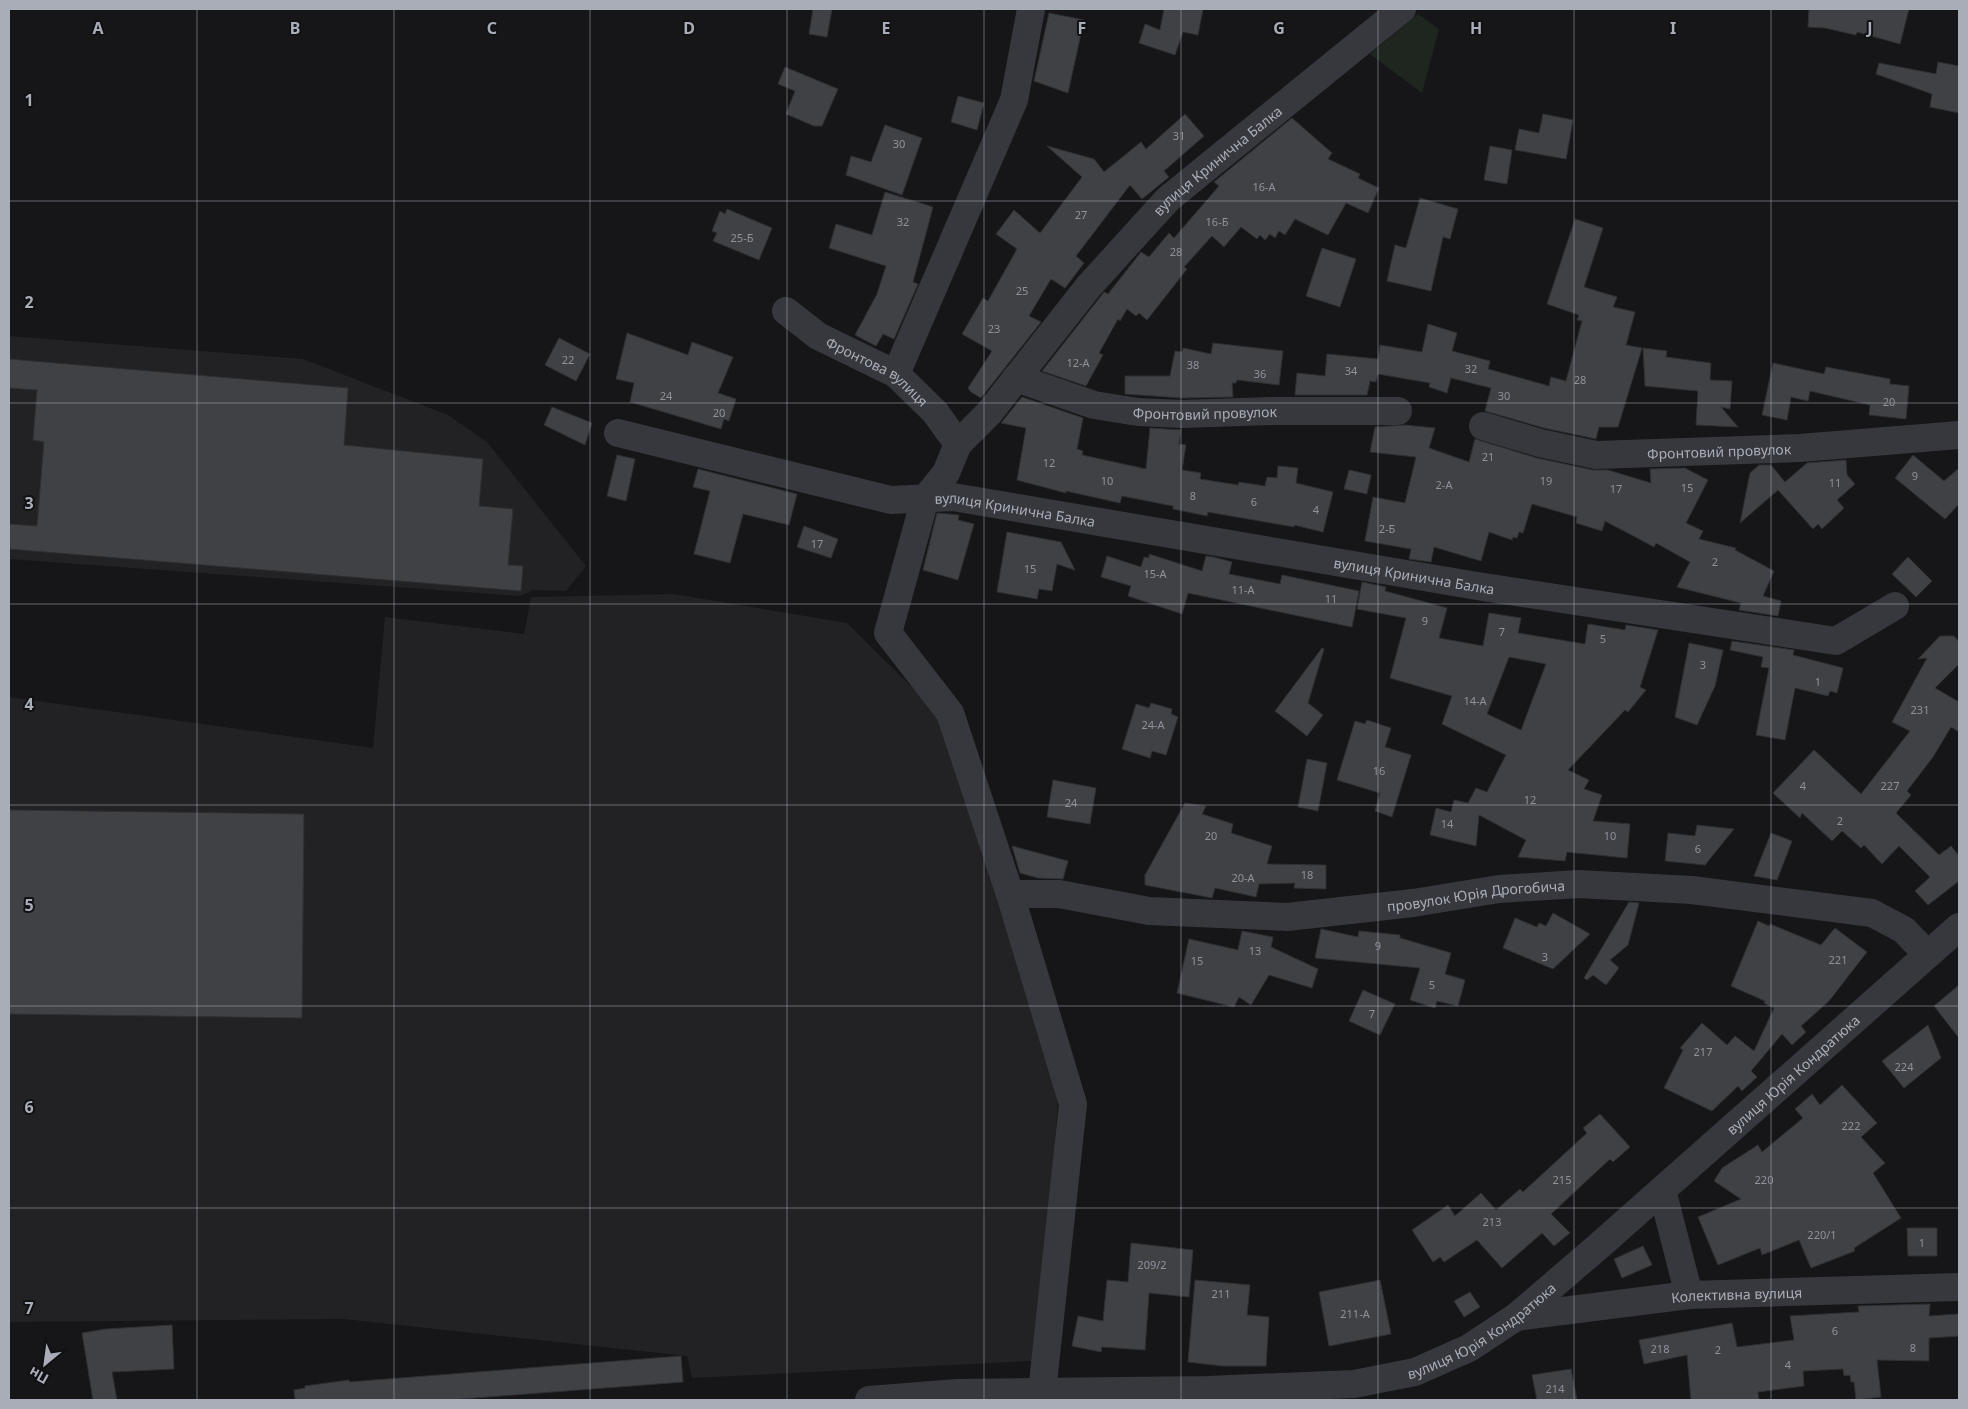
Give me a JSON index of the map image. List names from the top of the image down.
{
  "streets": {
    "street": [
      "вулиця Кринична Балка",
      "Фронтова вулиця",
      "Фронтовий провулок",
      "провулок Юрія Дрогобича",
      "вулиця Юрія Кондратюка",
      "Колективна вулиця"
    ]
  },
  "crossings": [
    ["вулиця Кринична Балка", "Фронтова вулиця"],
    ["вулиця Кринична Балка", "Фронтовий провулок"],
    ["вулиця Кринична Балка", "провулок Юрія Дрогобича"],
    ["провулок Юрія Дрогобича", "вулиця Юрія Кондратюка"],
    ["вулиця Юрія Кондратюка", "Колективна вулиця"]
  ],
  "house_numbers": [
    "31",
    "30",
    "16-А",
    "27",
    "32",
    "16-Б",
    "25-Б",
    "28",
    "25",
    "23",
    "22",
    "12-А",
    "38",
    "32",
    "34",
    "36",
    "28",
    "24",
    "30",
    "20",
    "20",
    "21",
    "12",
    "9",
    "10",
    "19",
    "11",
    "2-А",
    "15",
    "17",
    "8",
    "6",
    "4",
    "2-Б",
    "17",
    "2",
    "15",
    "15-А",
    "11-А",
    "11",
    "9",
    "7",
    "5",
    "3",
    "1",
    "14-А",
    "231",
    "24-А",
    "16",
    "4",
    "227",
    "12",
    "24",
    "2",
    "14",
    "20",
    "10",
    "6",
    "18",
    "20-А",
    "9",
    "13",
    "3",
    "221",
    "15",
    "5",
    "7",
    "217",
    "224",
    "222",
    "215",
    "220",
    "213",
    "220/1",
    "1",
    "209/2",
    "211",
    "211-А",
    "6",
    "8",
    "218",
    "2",
    "4",
    "214"
  ],
  "north": "bottom left",
  "grid": {
    "columns": [
      "A",
      "B",
      "C",
      "D",
      "E",
      "F",
      "G",
      "H",
      "I",
      "J"
    ],
    "rows": [
      "1",
      "2",
      "3",
      "4",
      "5",
      "6",
      "7"
    ]
  }
}
